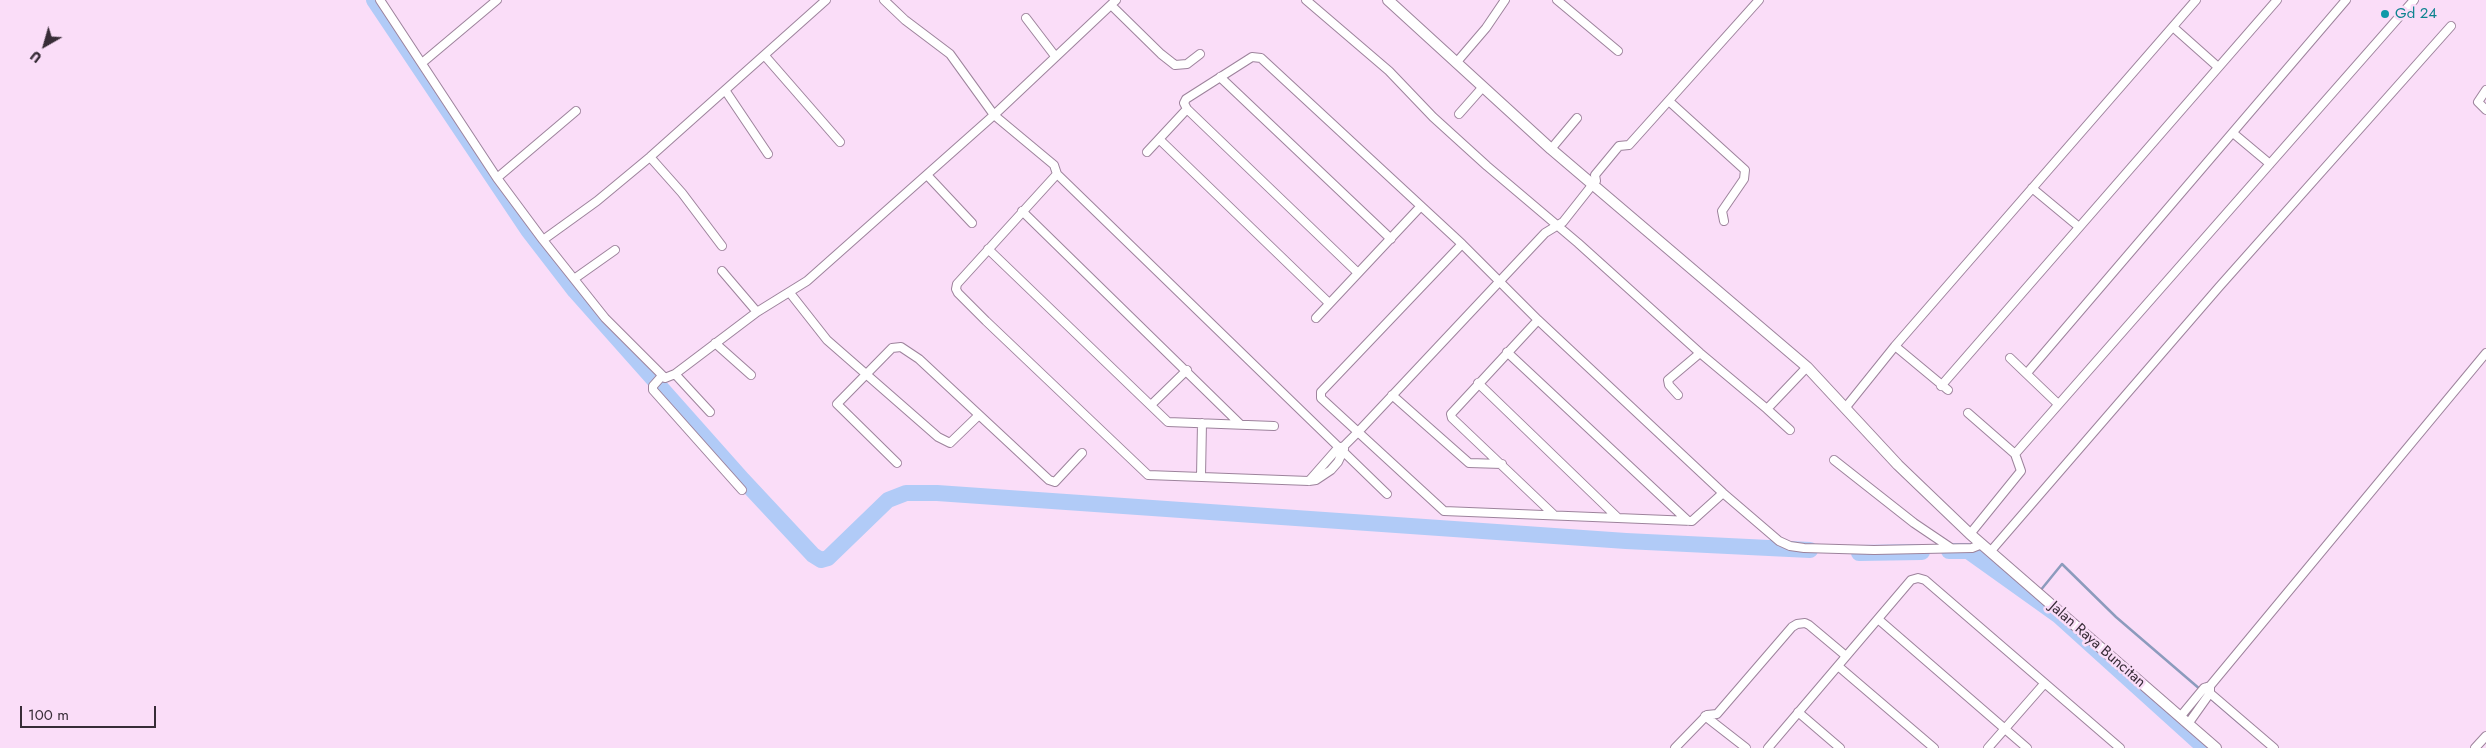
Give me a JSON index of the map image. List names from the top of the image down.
{
  "streets": {
    "street": ["Jalan Raya Buncitan"]
  },
  "places": ["Gd 24"],
  "scale_bar": "100 m",
  "north": "bottom left"
}
